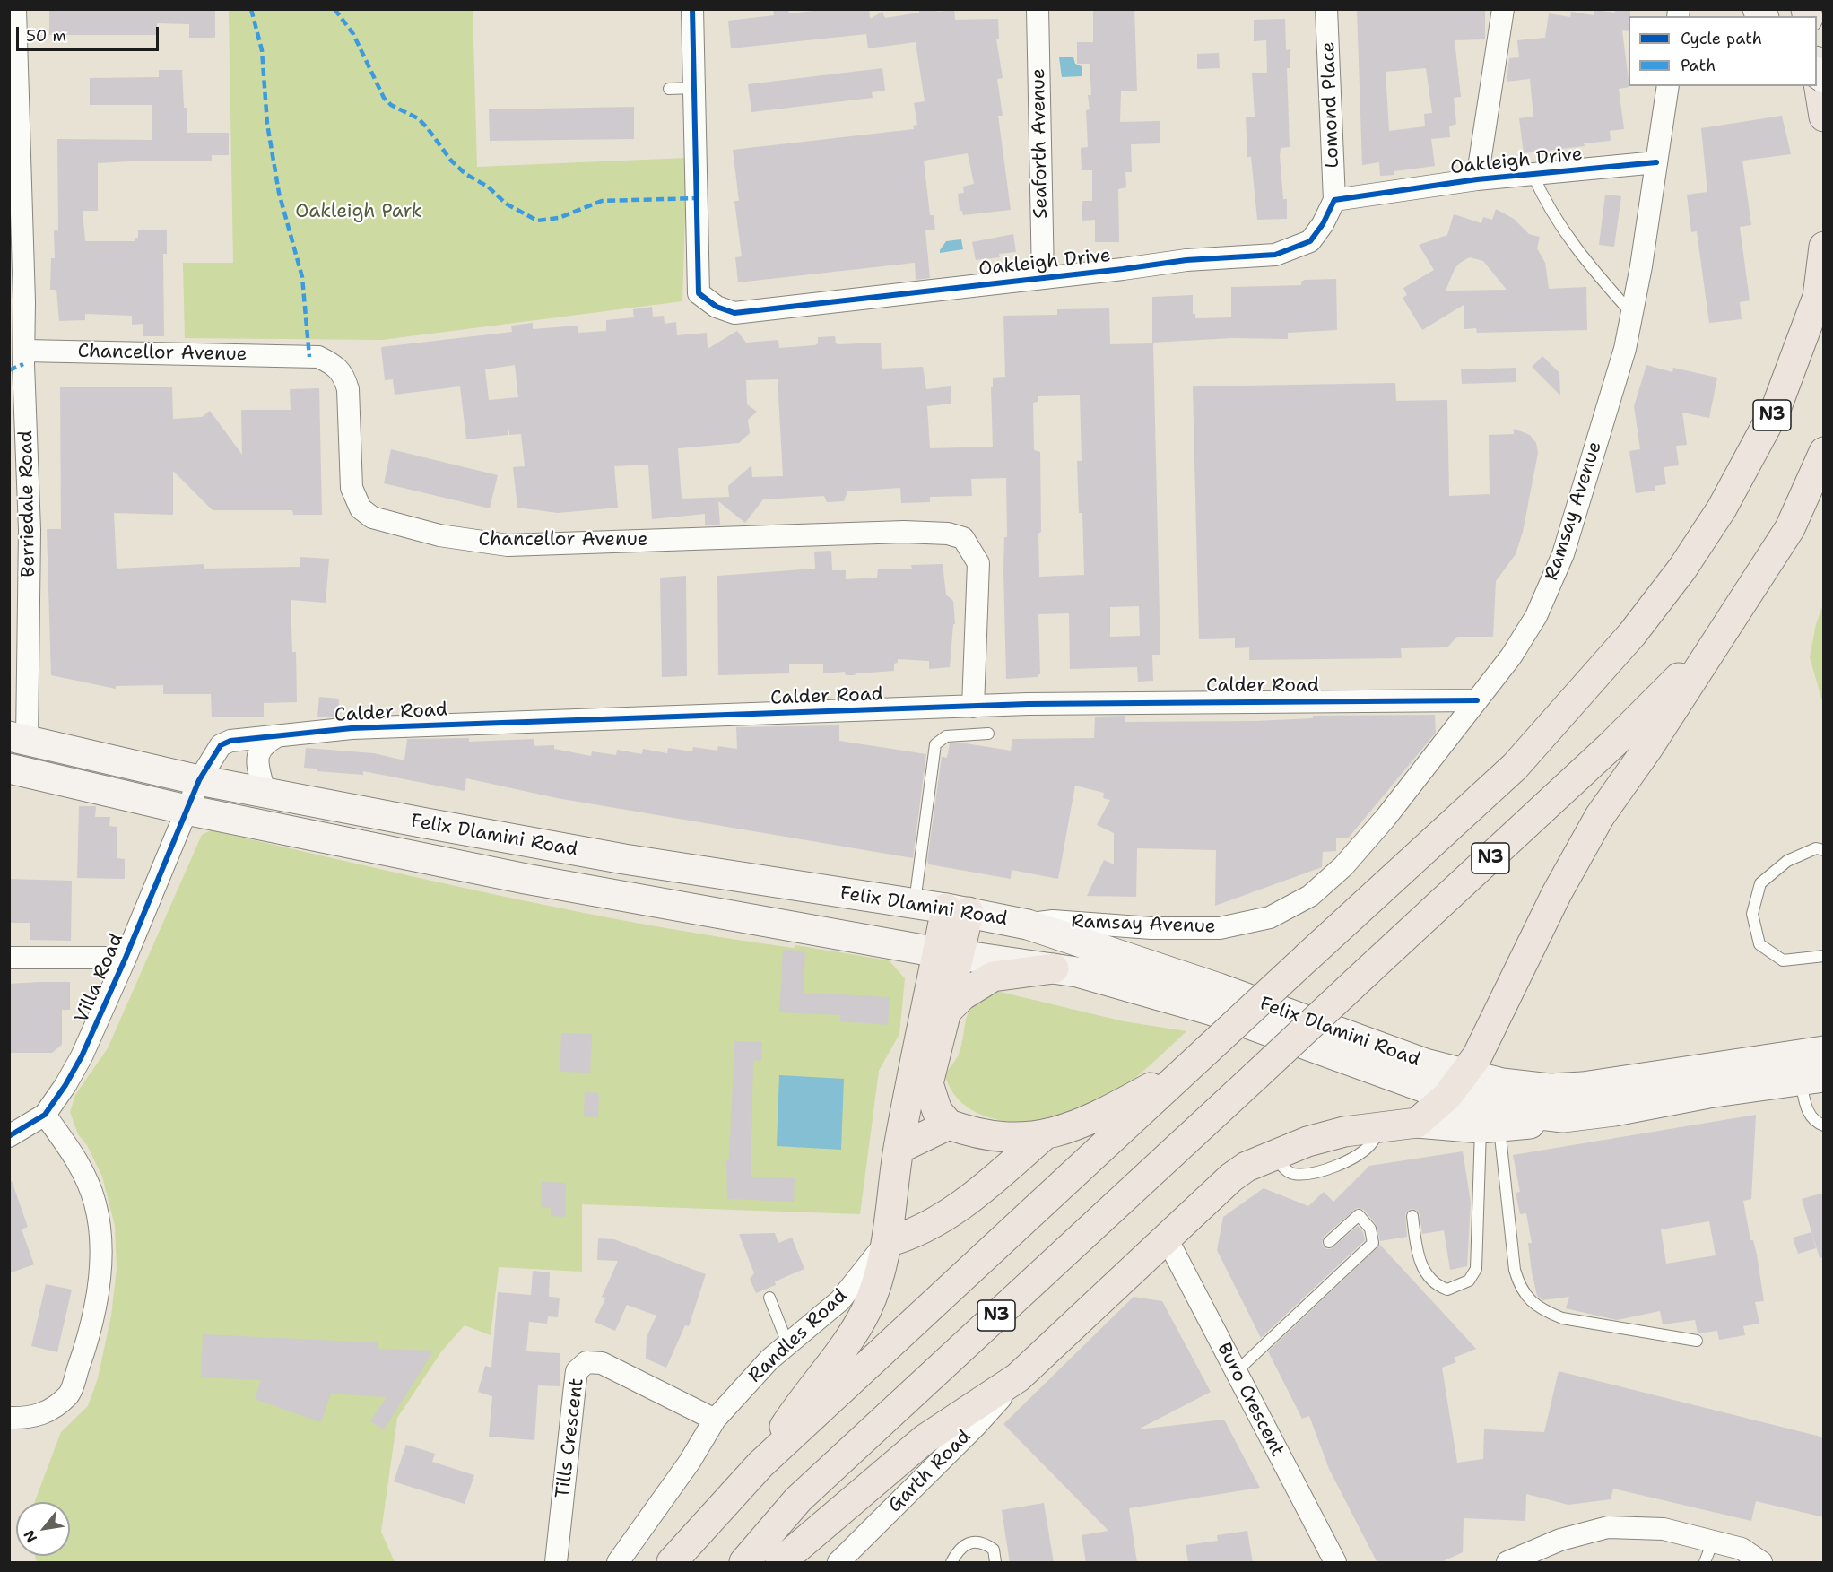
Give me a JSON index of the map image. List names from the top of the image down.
{
  "streets": {
    "highway": ["N3"],
    "main road": ["Felix Dlamini Road"],
    "street": [
      "Lomond Place",
      "Seaforth Avenue",
      "Oakleigh Drive",
      "Chancellor Avenue",
      "Berriedale Road",
      "Ramsay Avenue",
      "Calder Road",
      "Villa Road",
      "Randles Road",
      "Buro Crescent",
      "Tills Crescent",
      "Garth Road"
    ]
  },
  "crossings": [
    ["Lomond Place", "Oakleigh Drive"],
    ["Seaforth Avenue", "Oakleigh Drive"],
    ["Oakleigh Drive", "Ramsay Avenue"],
    ["Chancellor Avenue", "Berriedale Road"],
    ["Chancellor Avenue", "Calder Road"],
    ["Berriedale Road", "Felix Dlamini Road"],
    ["Ramsay Avenue", "Calder Road"],
    ["Ramsay Avenue", "Felix Dlamini Road"],
    ["Calder Road", "Felix Dlamini Road"],
    ["Calder Road", "Villa Road"],
    ["Felix Dlamini Road", "Villa Road"],
    ["Randles Road", "Tills Crescent"]
  ],
  "parks": ["Oakleigh Park"],
  "legend": ["Cycle path", "Path"],
  "scale_bar": "50 m",
  "north": "bottom left"
}
